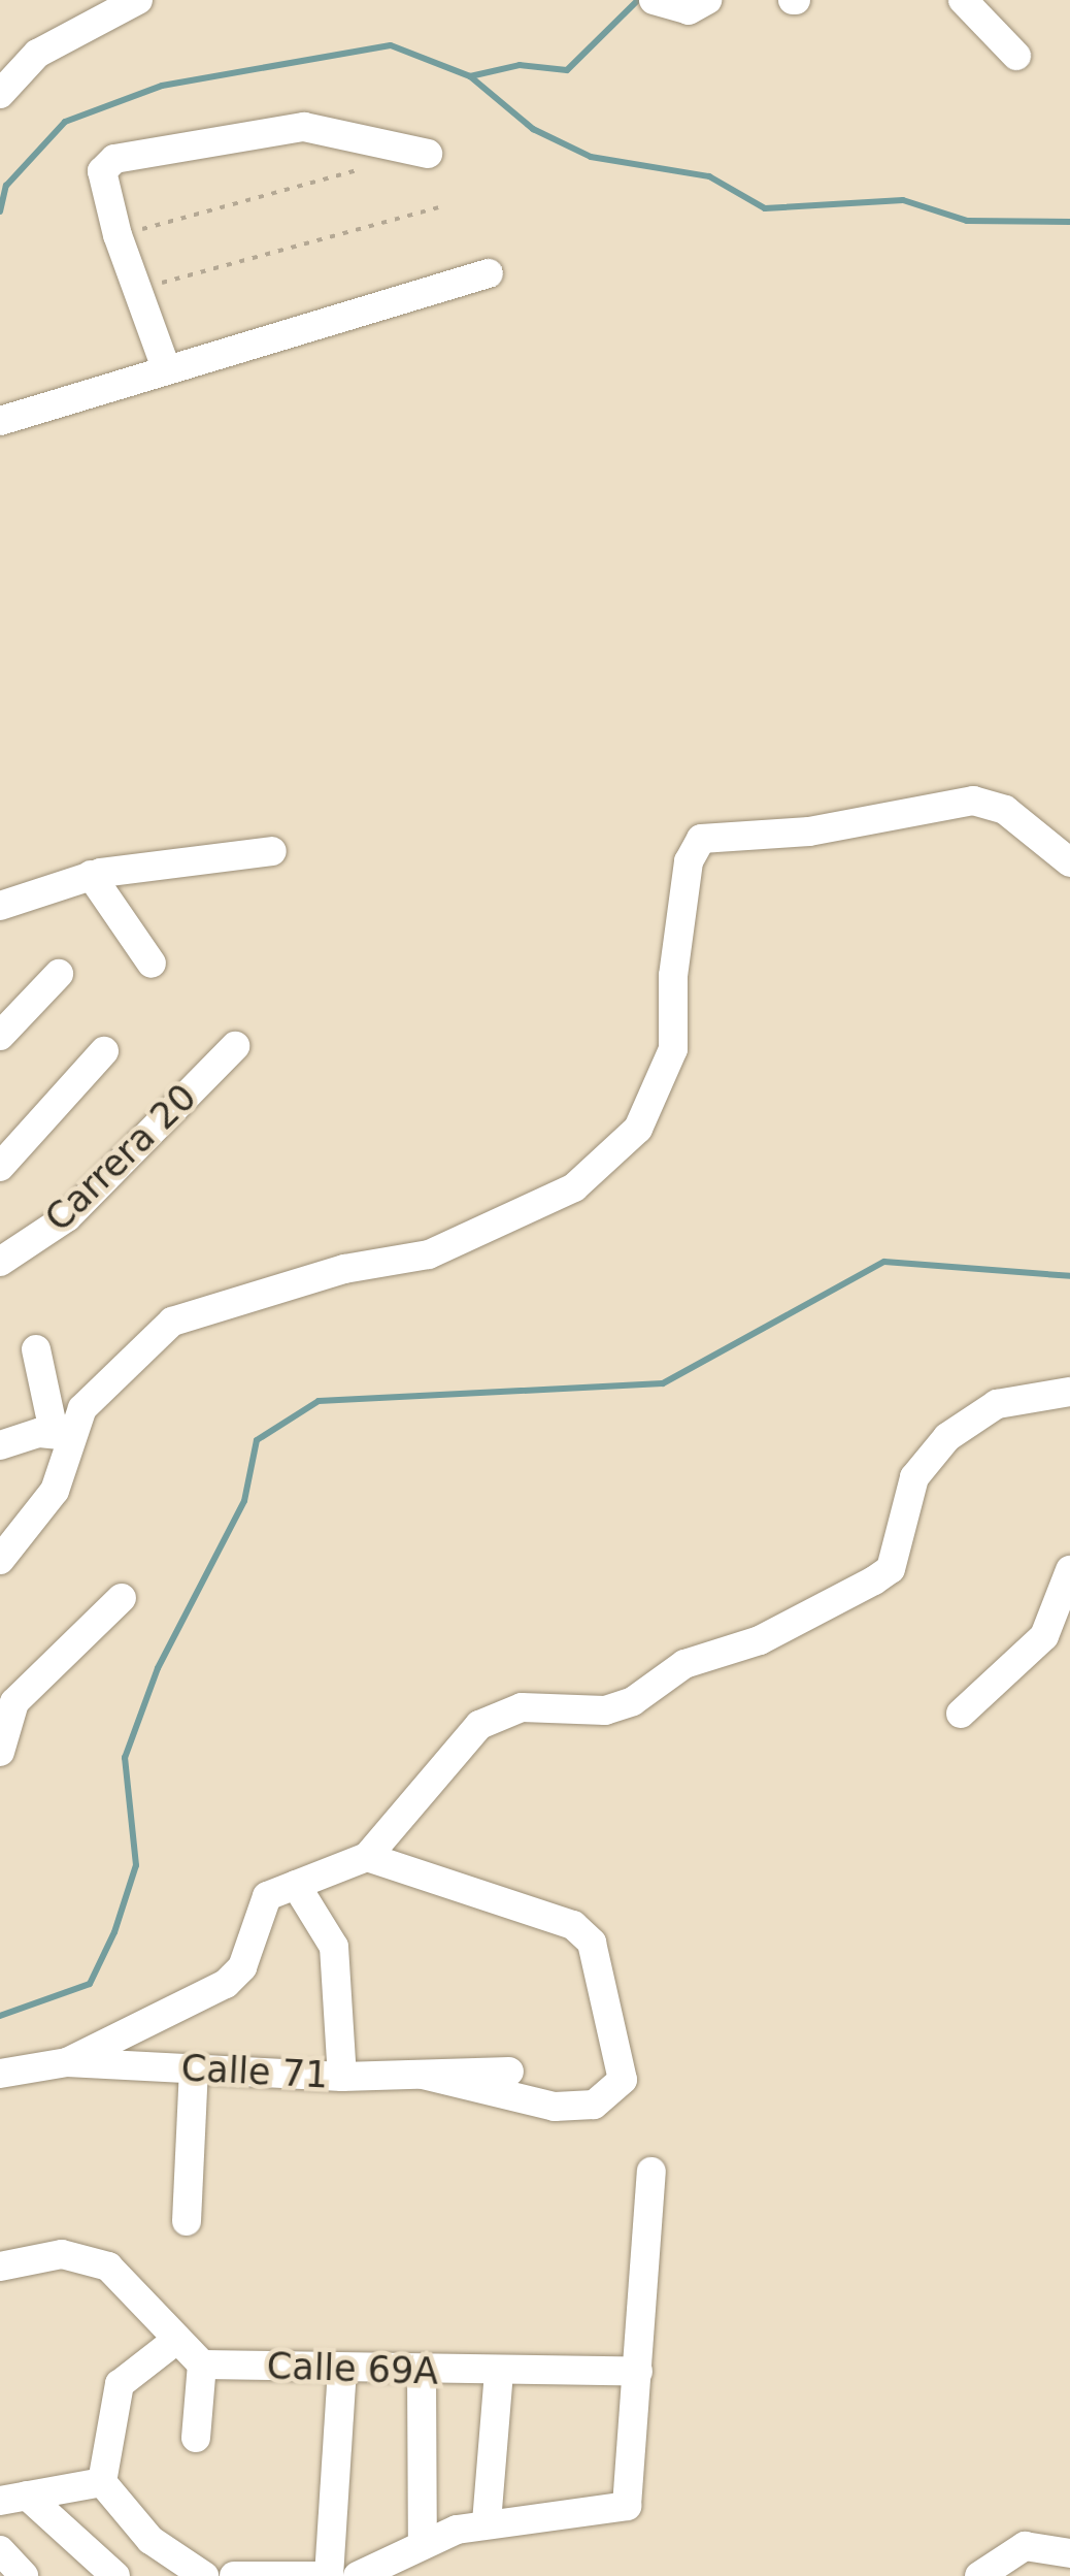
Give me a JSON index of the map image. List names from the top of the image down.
{
  "streets": {
    "street": ["Carrera 20", "Calle 71", "Calle 69A"]
  }
}
